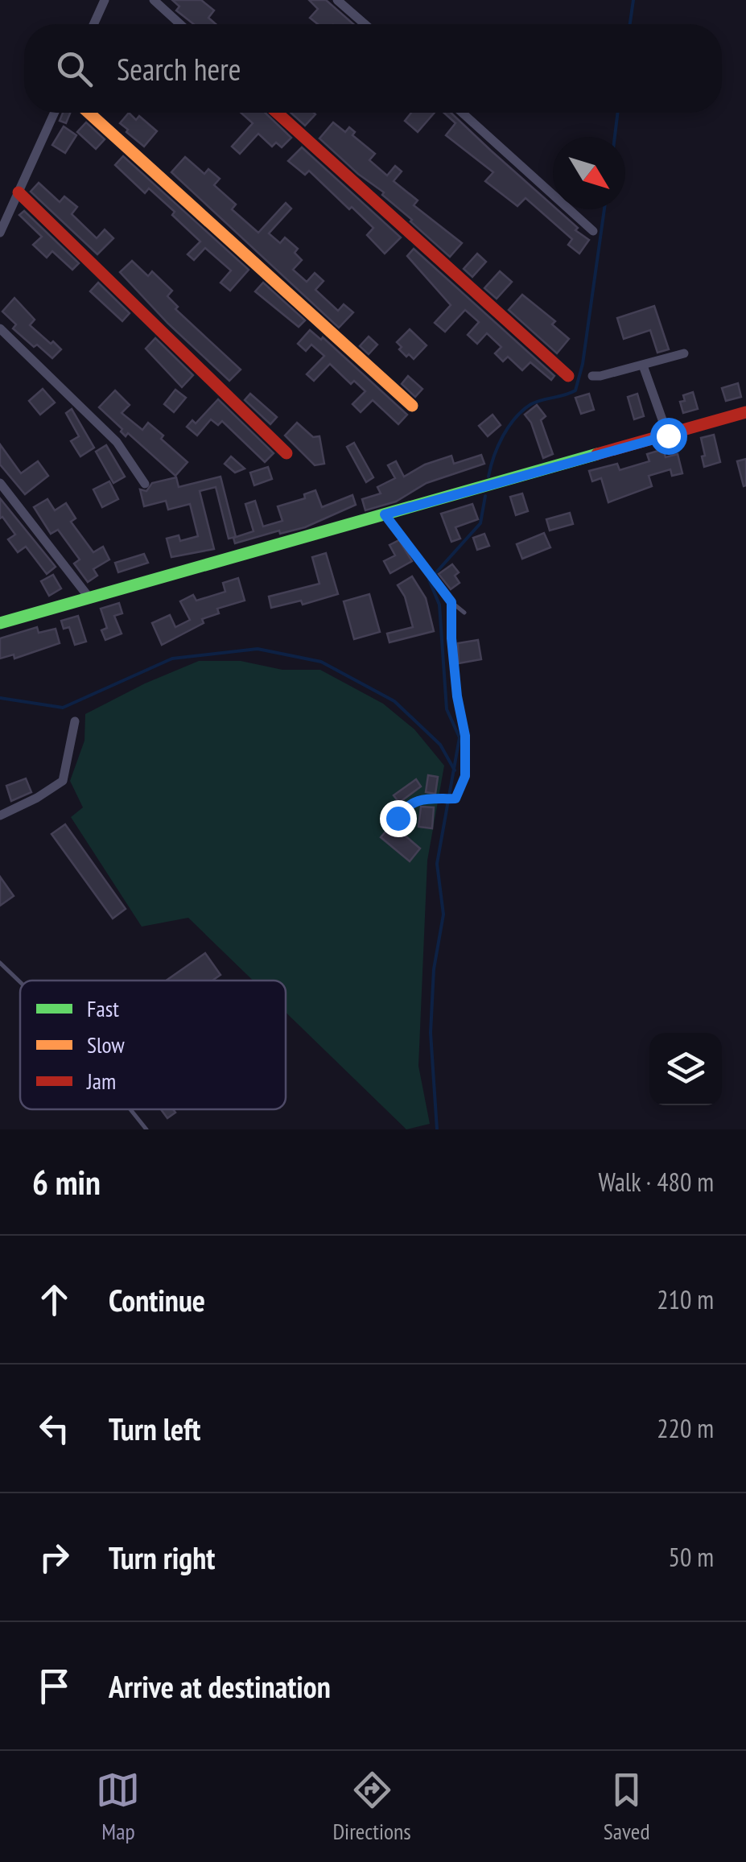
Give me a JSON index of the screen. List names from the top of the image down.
{
  "legend": ["Fast", "Slow", "Jam"],
  "north": "bottom right",
  "page": {
    "search": "Search here",
    "heading": ["6 min", "Walk · 480 m"],
    "list": [
      ["Continue", "210 m"],
      ["Turn left", "220 m"],
      ["Turn right", "50 m"],
      "Arrive at destination"
    ],
    "nav": ["Map", "Directions", "Saved"]
  }
}
